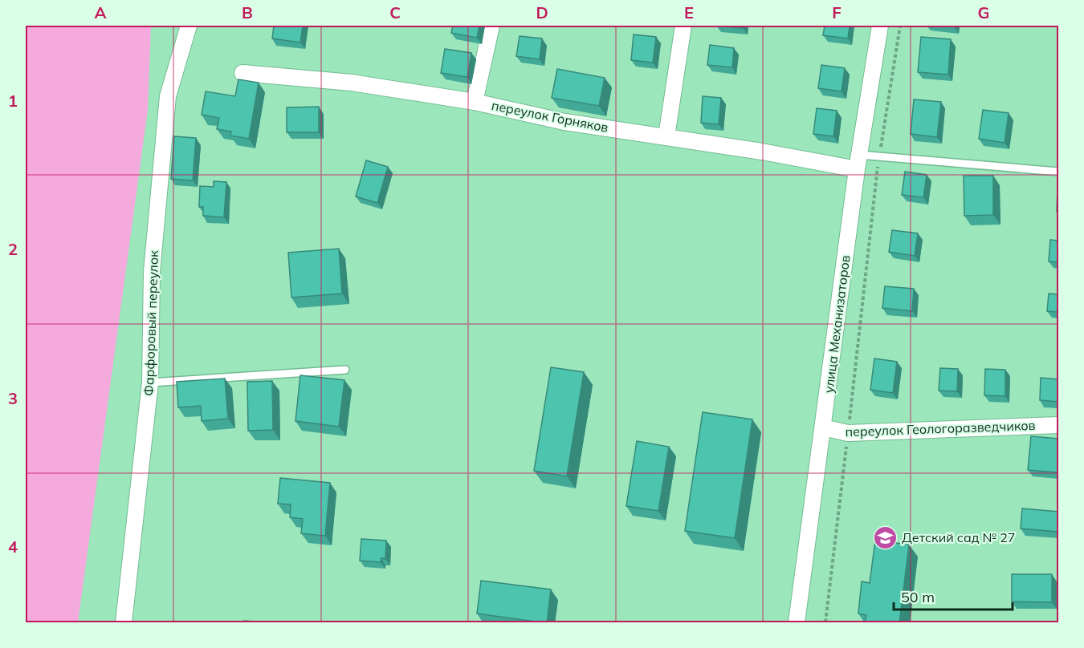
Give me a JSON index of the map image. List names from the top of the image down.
{
  "streets": {
    "street": [
      "переулок Горняков",
      "Фарфоровый переулок",
      "улица Механизаторов",
      "переулок Геологоразведчиков"
    ]
  },
  "crossings": [
    ["переулок Горняков", "улица Механизаторов"],
    ["улица Механизаторов", "переулок Геологоразведчиков"]
  ],
  "places": {
    "school or university": ["Детский сад № 27"]
  },
  "scale_bar": "50 m",
  "grid": {
    "columns": [
      "A",
      "B",
      "C",
      "D",
      "E",
      "F",
      "G"
    ],
    "rows": [
      "1",
      "2",
      "3",
      "4"
    ]
  }
}
